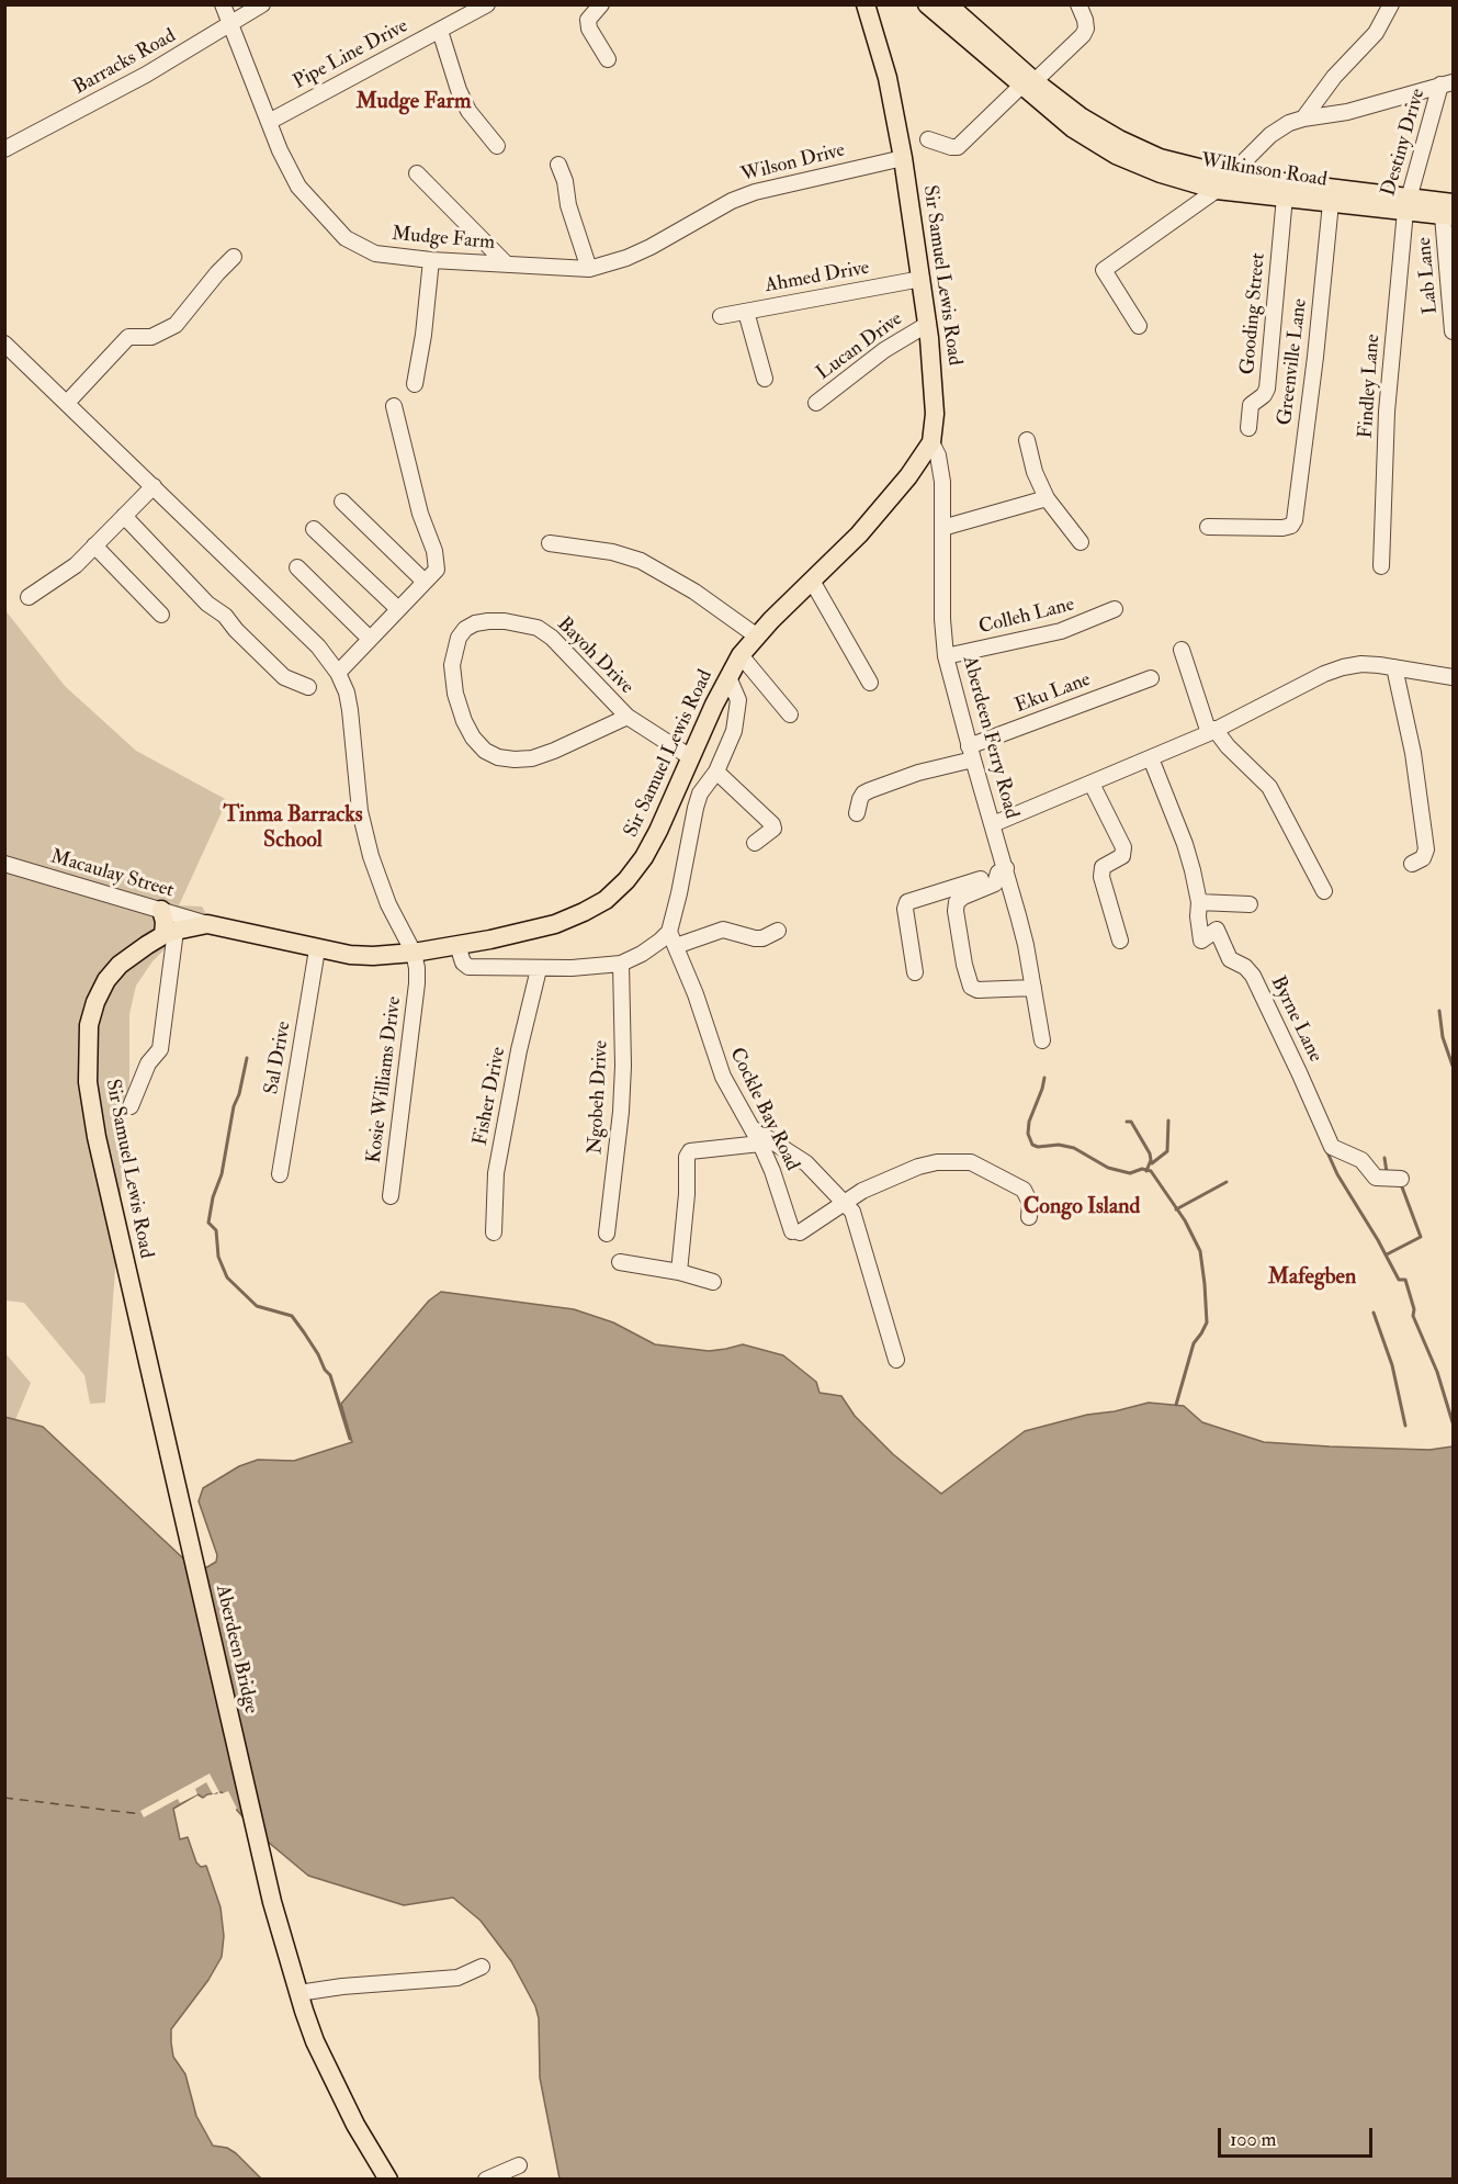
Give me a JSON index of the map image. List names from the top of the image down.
{
  "streets": {
    "main road": ["Wilkinson Road", "Sir Samuel Lewis Road", "Aberdeen Bridge"],
    "street": [
      "Pipe Line Drive",
      "Barracks Road",
      "Destiny Drive",
      "Wilson Drive",
      "Mudge Farm",
      "Lab Lane",
      "Ahmed Drive",
      "Gooding Street",
      "Lucan Drive",
      "Greenville Lane",
      "Findley Lane",
      "Colleh Lane",
      "Bayoh Drive",
      "Eku Lane",
      "Aberdeen Ferry Road",
      "Macaulay Street",
      "Byrne Lane",
      "Sal Drive",
      "Kosie Williams Drive",
      "Fisher Drive",
      "Ngobeh Drive",
      "Cockle Bay Road"
    ]
  },
  "crossings": [
    ["Pipe Line Drive", "Mudge Farm"],
    ["Barracks Road", "Mudge Farm"],
    ["Destiny Drive", "Wilkinson Road"],
    ["Destiny Drive", "Findley Lane"],
    ["Wilson Drive", "Mudge Farm"],
    ["Wilson Drive", "Sir Samuel Lewis Road"],
    ["Wilkinson Road", "Lab Lane"],
    ["Wilkinson Road", "Gooding Street"],
    ["Wilkinson Road", "Greenville Lane"],
    ["Wilkinson Road", "Findley Lane"],
    ["Sir Samuel Lewis Road", "Ahmed Drive"],
    ["Sir Samuel Lewis Road", "Lucan Drive"],
    ["Sir Samuel Lewis Road", "Bayoh Drive"],
    ["Sir Samuel Lewis Road", "Aberdeen Ferry Road"],
    ["Sir Samuel Lewis Road", "Macaulay Street"],
    ["Sir Samuel Lewis Road", "Sal Drive"],
    ["Sir Samuel Lewis Road", "Kosie Williams Drive"],
    ["Sir Samuel Lewis Road", "Aberdeen Bridge"],
    ["Colleh Lane", "Aberdeen Ferry Road"],
    ["Eku Lane", "Aberdeen Ferry Road"]
  ],
  "districts": [
    "Mudge Farm",
    "Tinma Barracks School",
    "Congo Island",
    "Mafegben"
  ],
  "scale_bar": "100 m"
}
